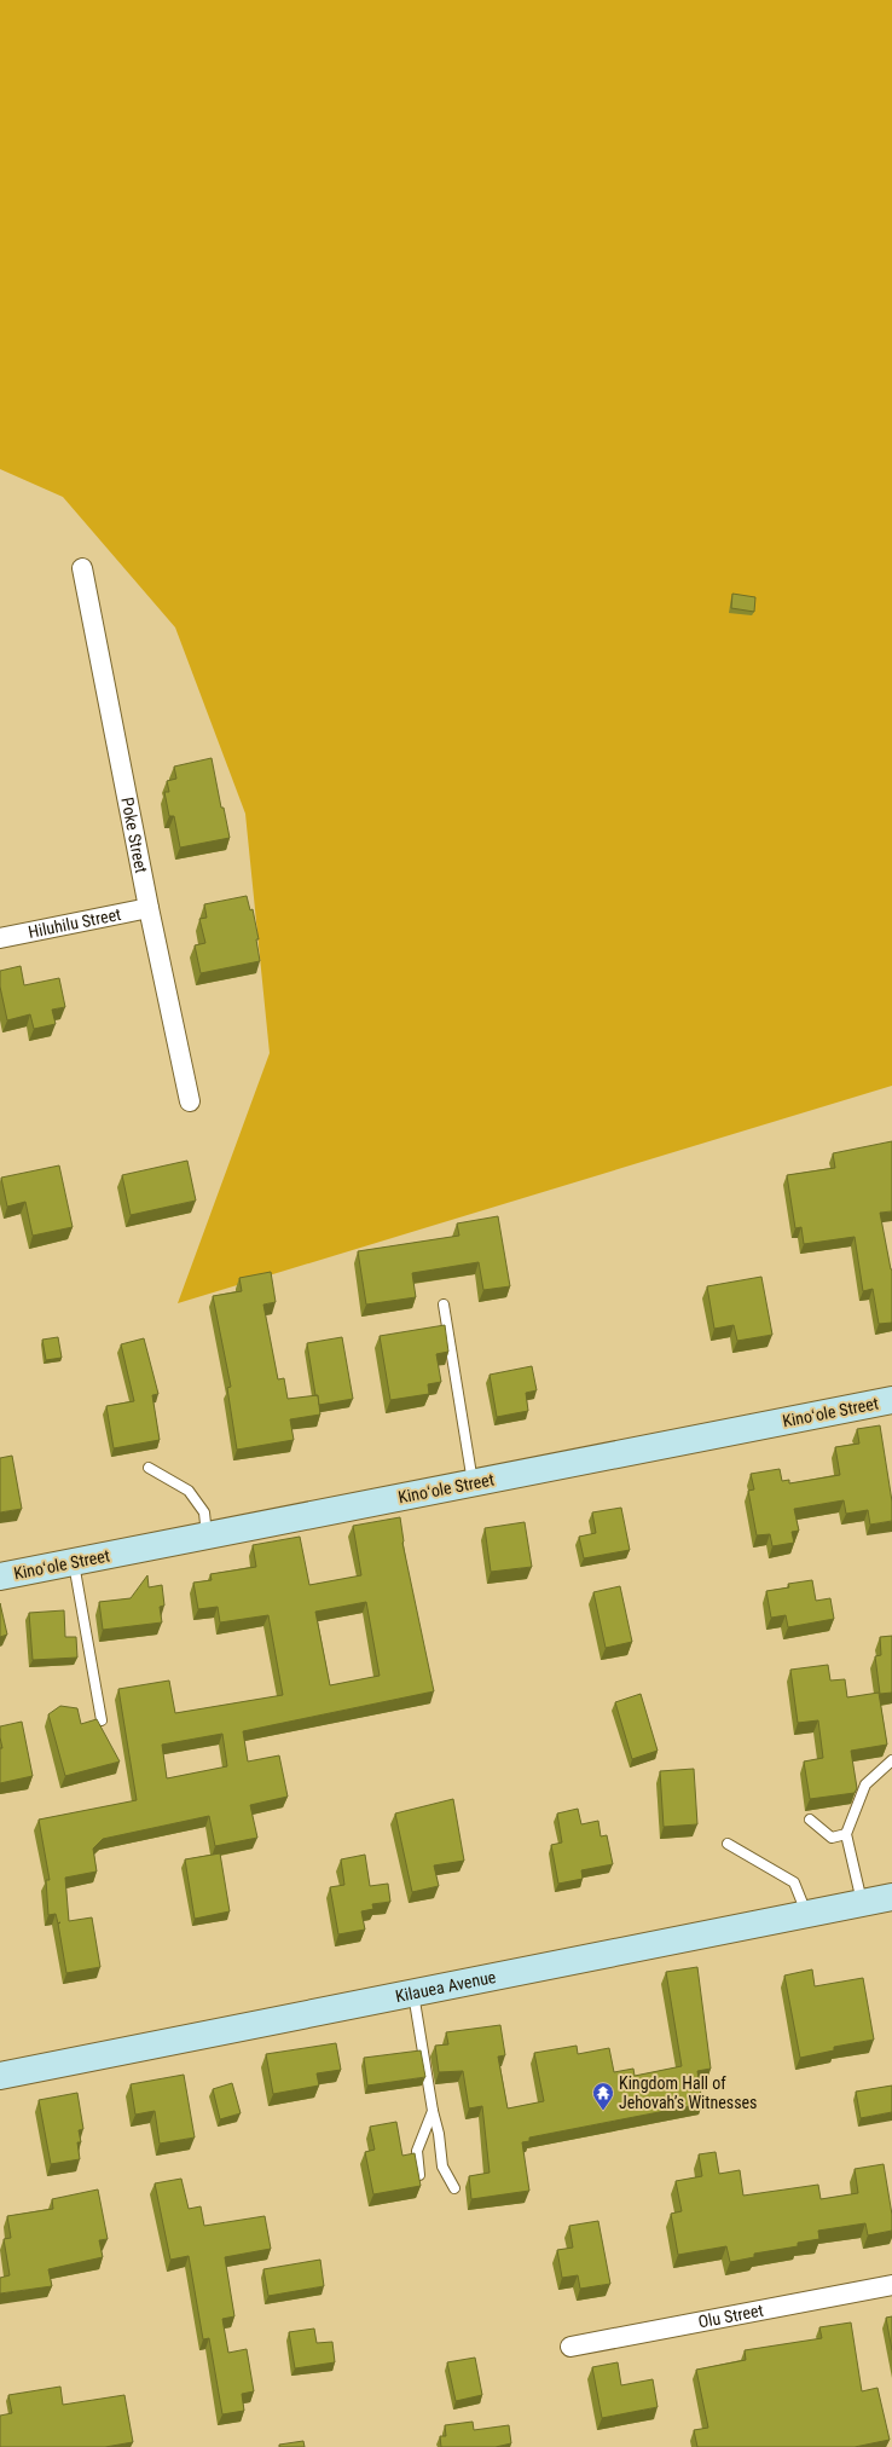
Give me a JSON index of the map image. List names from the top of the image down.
{
  "streets": {
    "street": [
      "Poke Street",
      "Hiluhilu Street",
      "Kinoʻole Street",
      "Kilauea Avenue",
      "Olu Street"
    ]
  },
  "crossings": [
    ["Poke Street", "Hiluhilu Street"]
  ],
  "places": {
    "temple": ["Kingdom Hall of Jehovah’s Witnesses"]
  }
}
